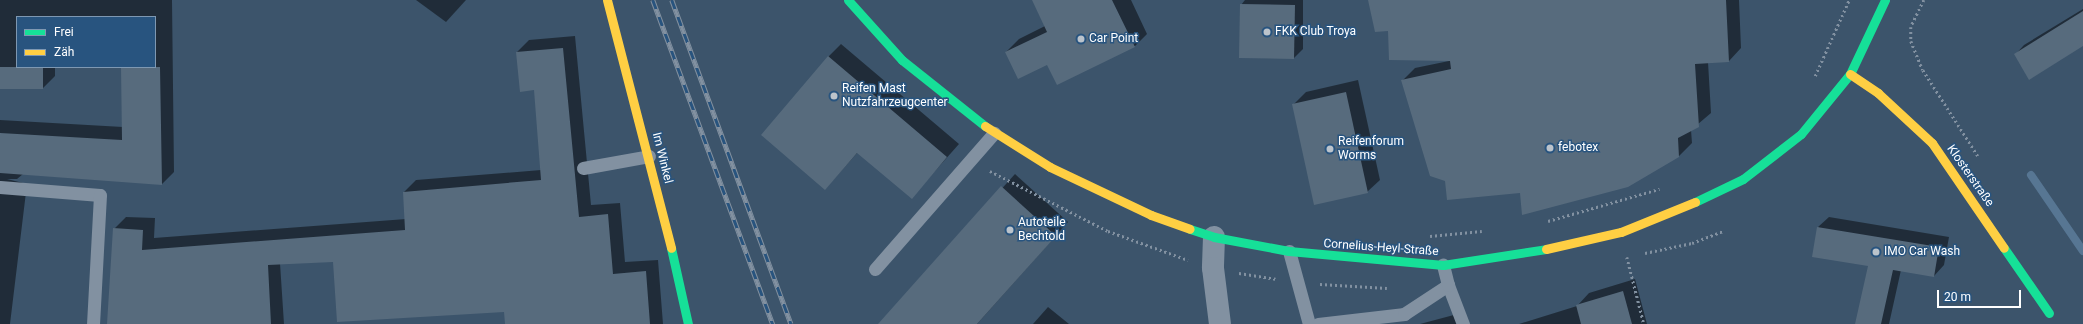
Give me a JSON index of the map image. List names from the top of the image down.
{
  "streets": {
    "main road": ["Im Winkel", "Klosterstraße", "Cornelius-Heyl-Straße"]
  },
  "crossings": [
    ["Klosterstraße", "Cornelius-Heyl-Straße"]
  ],
  "places": [
    "FKK Club Troya",
    "Car Point",
    "Reifen Mast Nutzfahrzeugcenter",
    "febotex",
    "Reifenforum Worms",
    "Autoteile Bechtold",
    "IMO Car Wash"
  ],
  "legend": ["Frei", "Zäh"],
  "scale_bar": "20 m"
}
